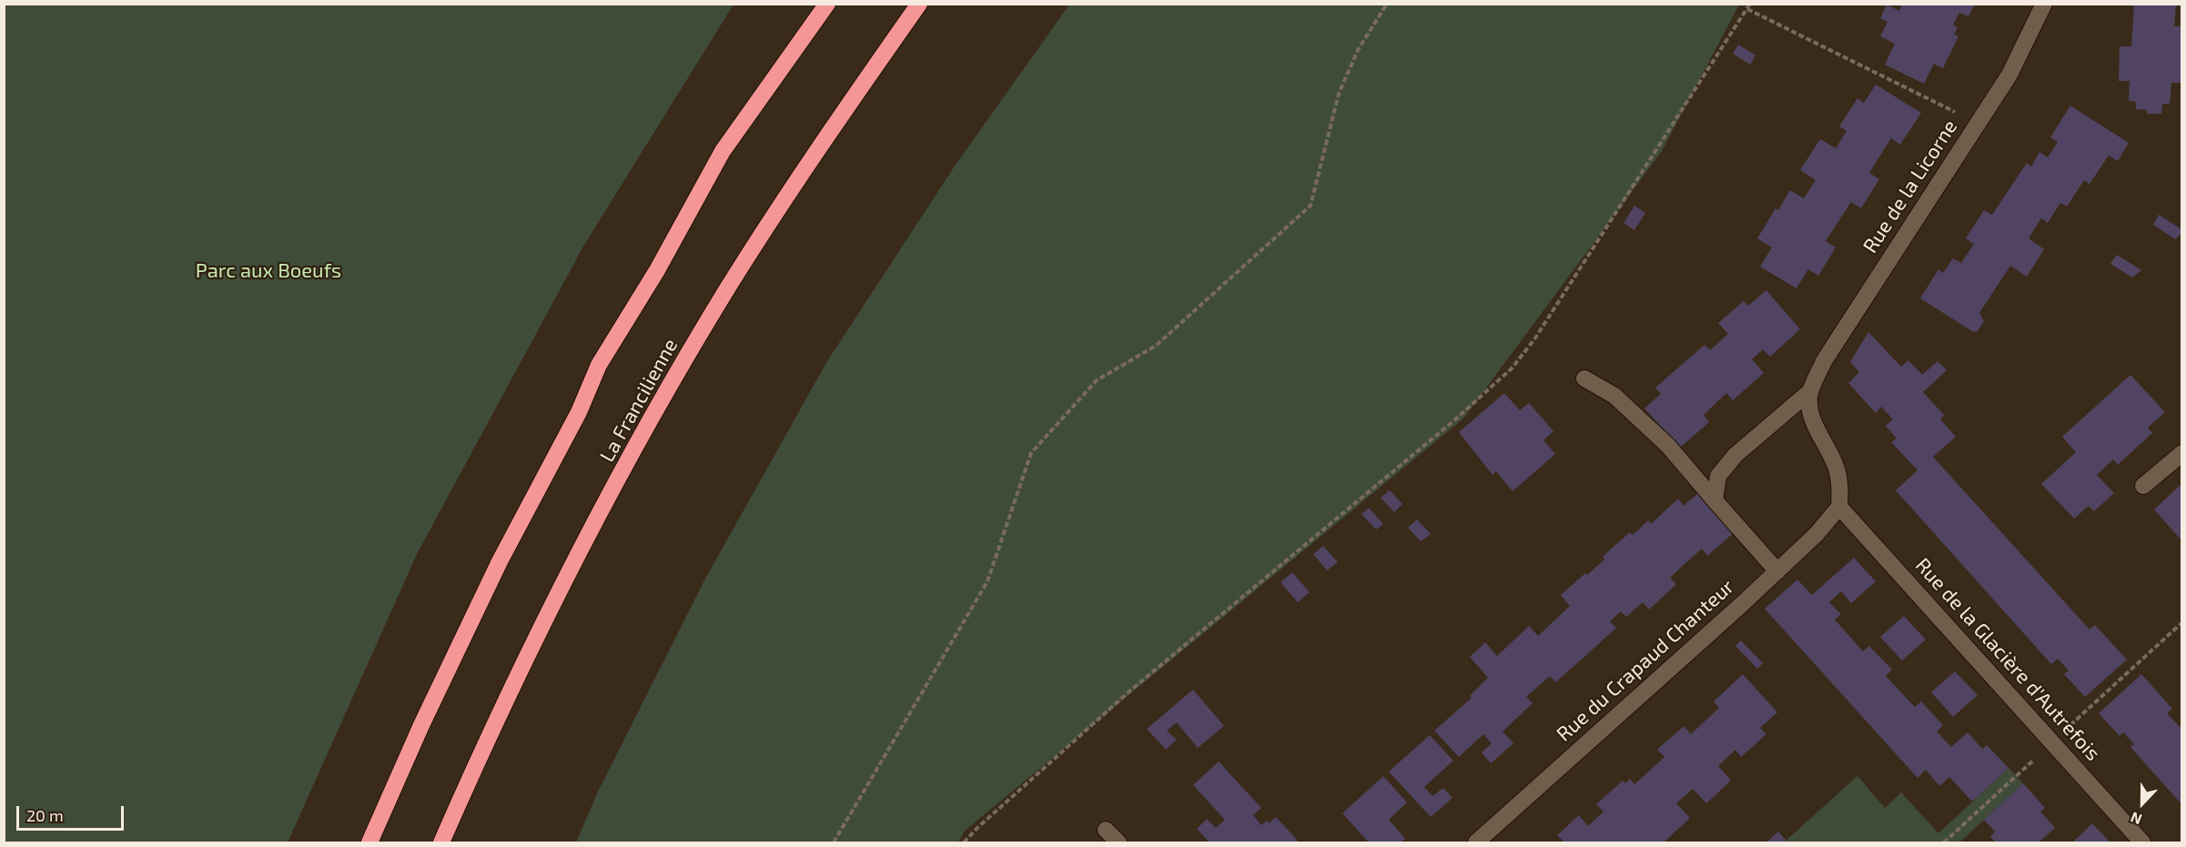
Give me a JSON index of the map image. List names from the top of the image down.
{
  "streets": {
    "highway": ["La Francilienne"],
    "street": ["Rue de la Licorne", "Rue de la Glacière d'Autrefois", "Rue du Crapaud Chanteur"]
  },
  "crossings": [
    ["Rue de la Glacière d'Autrefois", "Rue du Crapaud Chanteur"]
  ],
  "parks": ["Parc aux Boeufs"],
  "scale_bar": "20 m",
  "north": "bottom"
}
